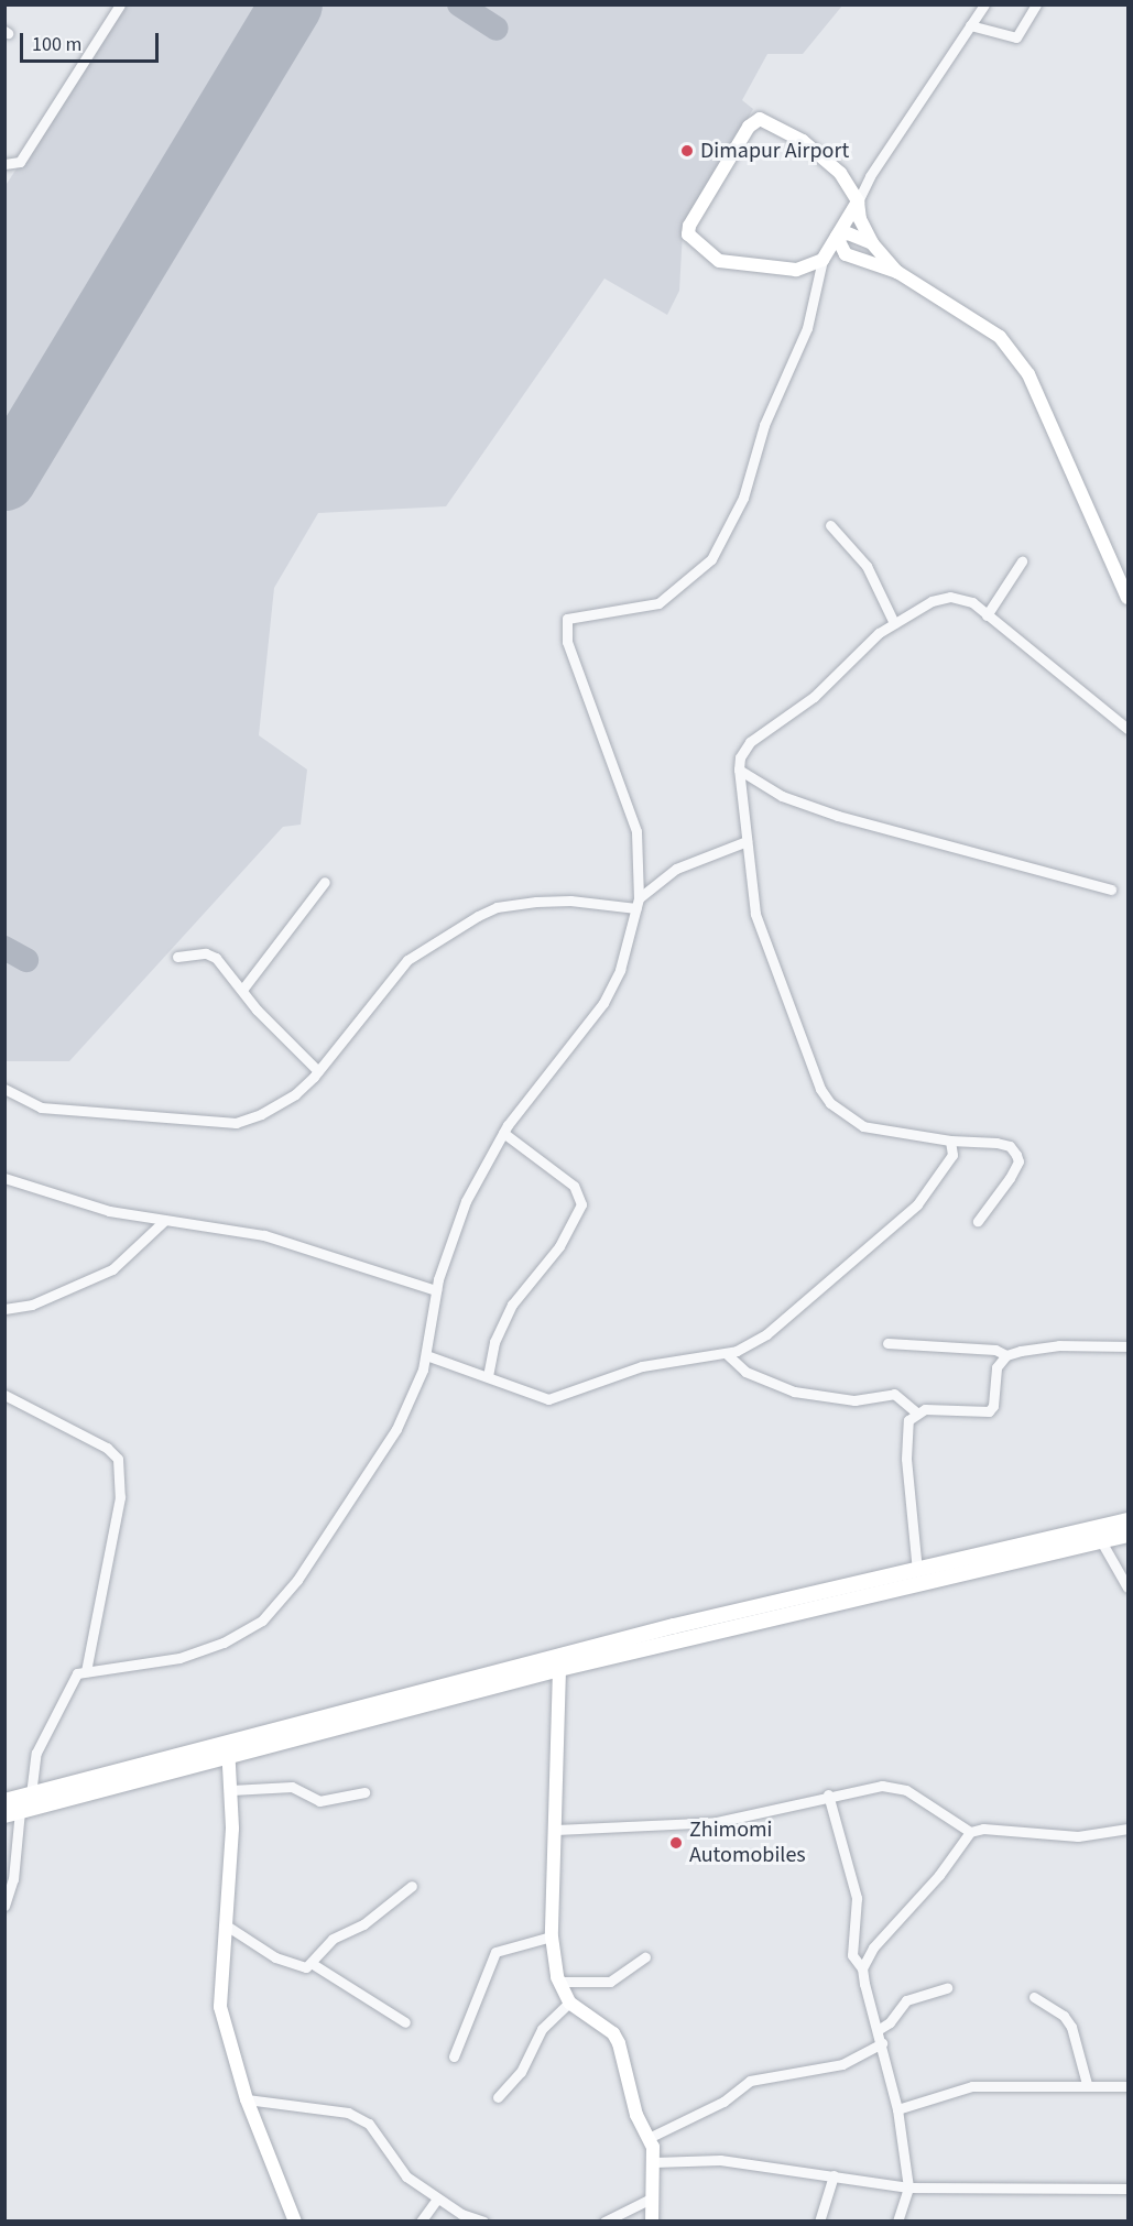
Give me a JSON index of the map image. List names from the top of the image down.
{
  "places": ["Dimapur Airport", "Zhimomi Automobiles"],
  "scale_bar": "100 m"
}
